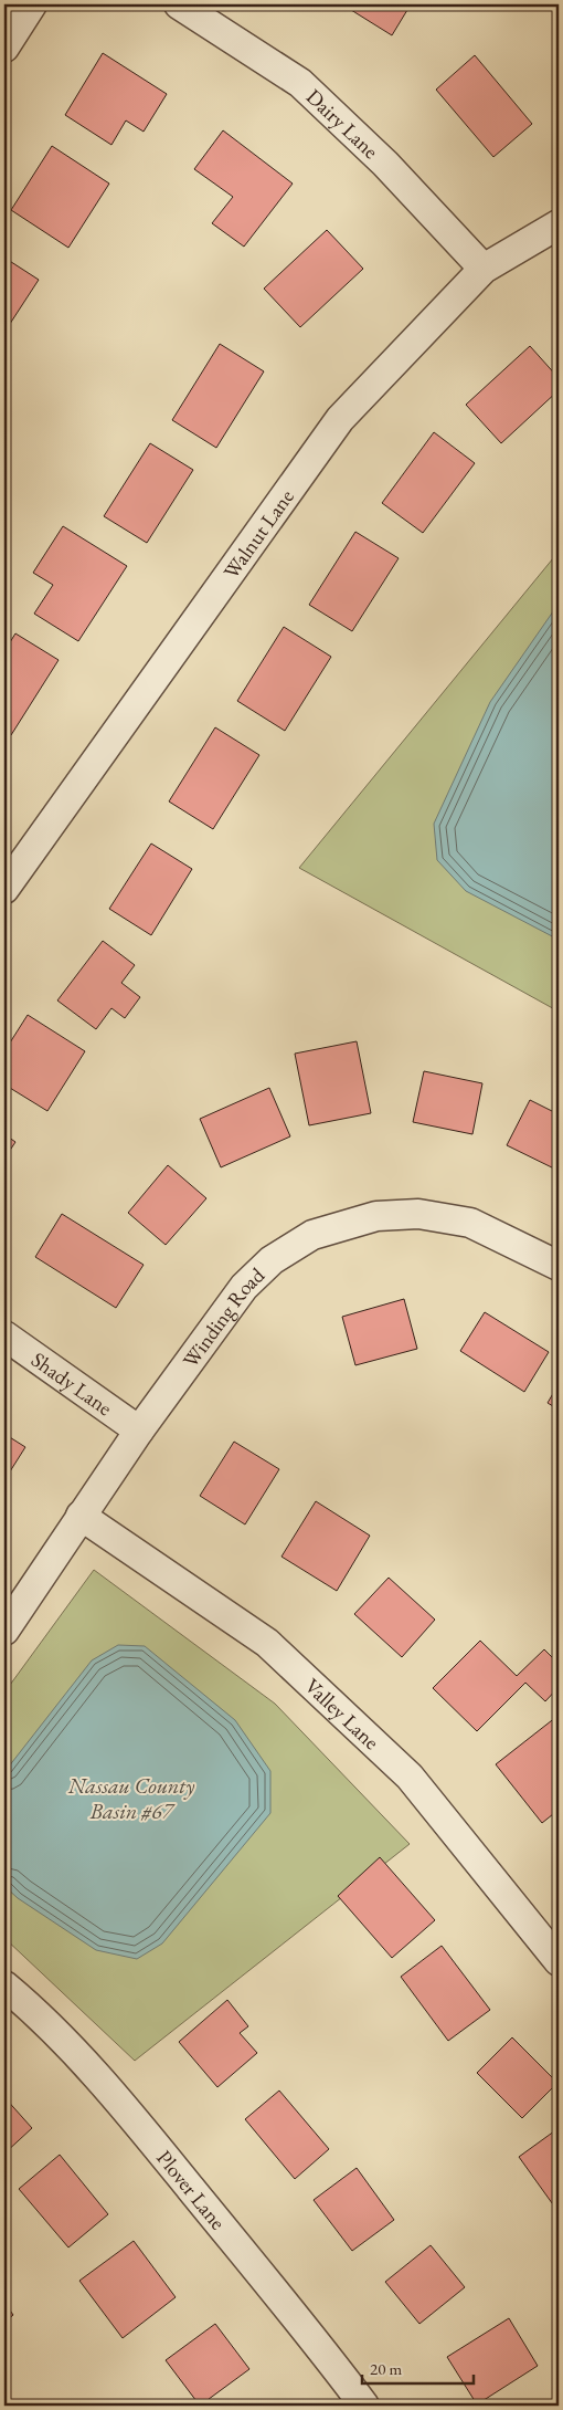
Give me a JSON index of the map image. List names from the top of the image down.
{
  "streets": {
    "street": [
      "Dairy Lane",
      "Walnut Lane",
      "Winding Road",
      "Shady Lane",
      "Valley Lane",
      "Plover Lane"
    ]
  },
  "crossings": [
    ["Dairy Lane", "Walnut Lane"],
    ["Winding Road", "Shady Lane"],
    ["Winding Road", "Valley Lane"]
  ],
  "water": ["Nassau County Basin #67"],
  "scale_bar": "20 m"
}
